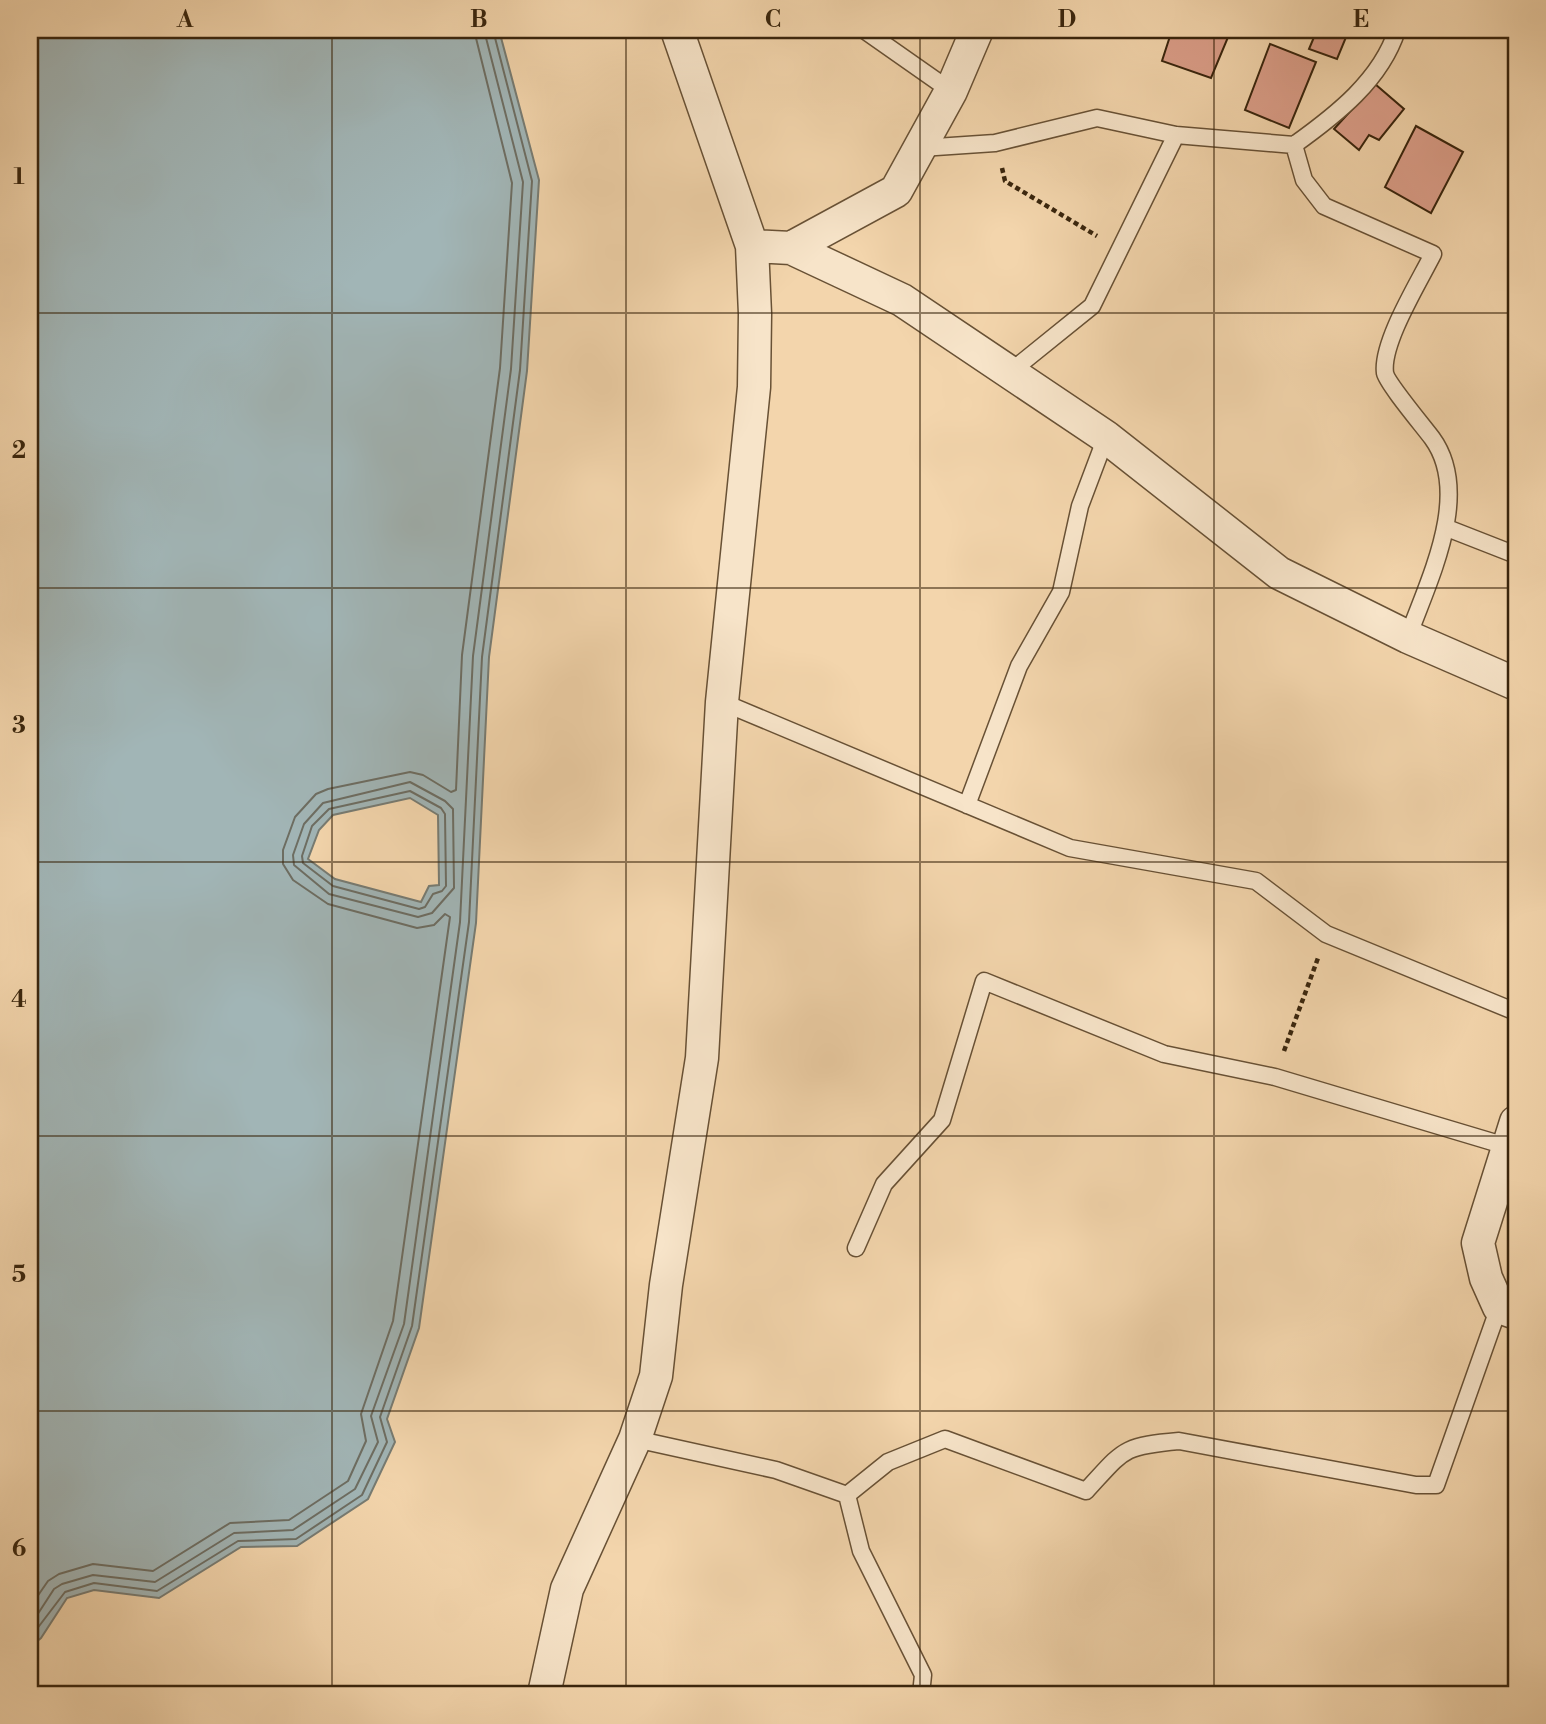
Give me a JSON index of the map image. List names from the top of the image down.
{
  "grid": {
    "columns": [
      "A",
      "B",
      "C",
      "D",
      "E"
    ],
    "rows": [
      "1",
      "2",
      "3",
      "4",
      "5",
      "6"
    ]
  }
}
